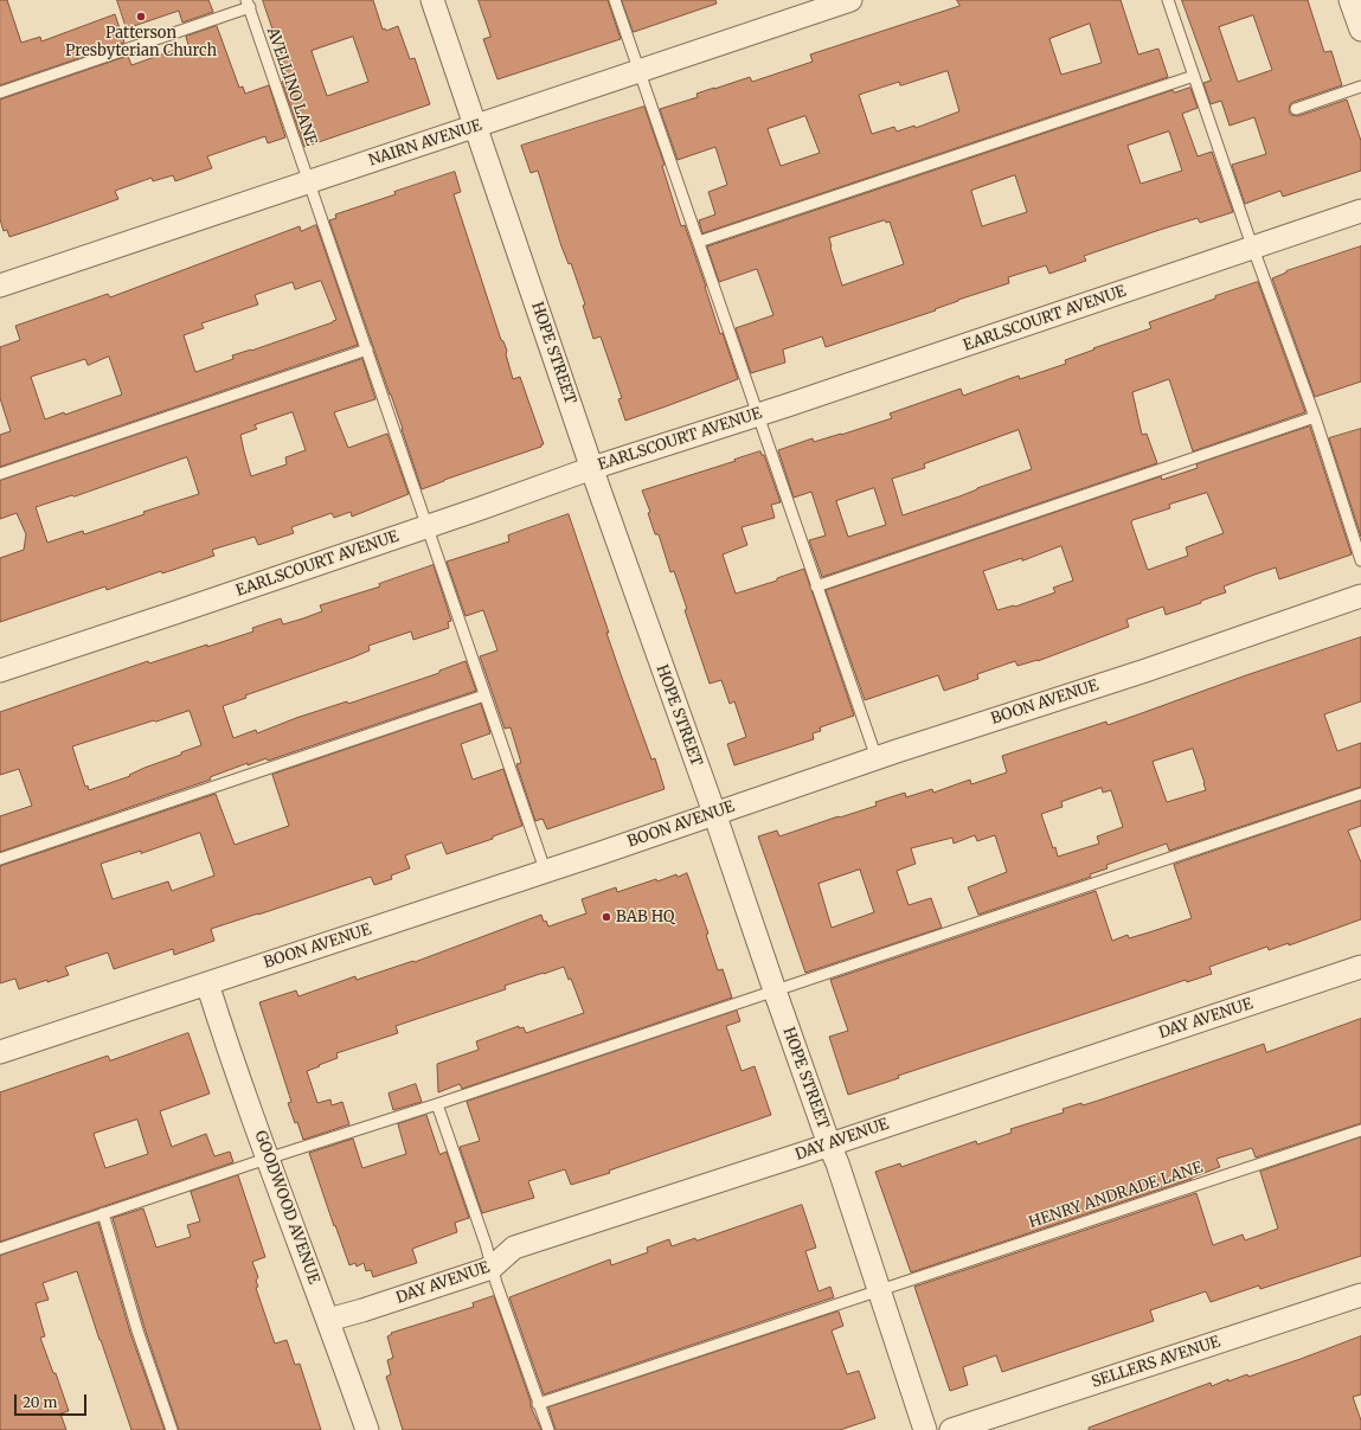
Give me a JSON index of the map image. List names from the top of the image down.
{
  "streets": {
    "street": [
      "NAIRN AVENUE",
      "EARLSCOURT AVENUE",
      "HOPE STREET",
      "BOON AVENUE",
      "DAY AVENUE",
      "GOODWOOD AVENUE",
      "SELLERS AVENUE"
    ],
    "lane": ["AVELLINO LANE", "HENRY ANDRADE LANE"]
  },
  "crossings": [
    ["AVELLINO LANE", "NAIRN AVENUE"],
    ["AVELLINO LANE", "EARLSCOURT AVENUE"],
    ["AVELLINO LANE", "BOON AVENUE"],
    ["NAIRN AVENUE", "HOPE STREET"],
    ["EARLSCOURT AVENUE", "HOPE STREET"],
    ["HOPE STREET", "BOON AVENUE"],
    ["HOPE STREET", "DAY AVENUE"],
    ["HOPE STREET", "HENRY ANDRADE LANE"],
    ["BOON AVENUE", "GOODWOOD AVENUE"],
    ["DAY AVENUE", "GOODWOOD AVENUE"]
  ],
  "places": ["Patterson Presbyterian Church", "BAB HQ"],
  "scale_bar": "20 m"
}
